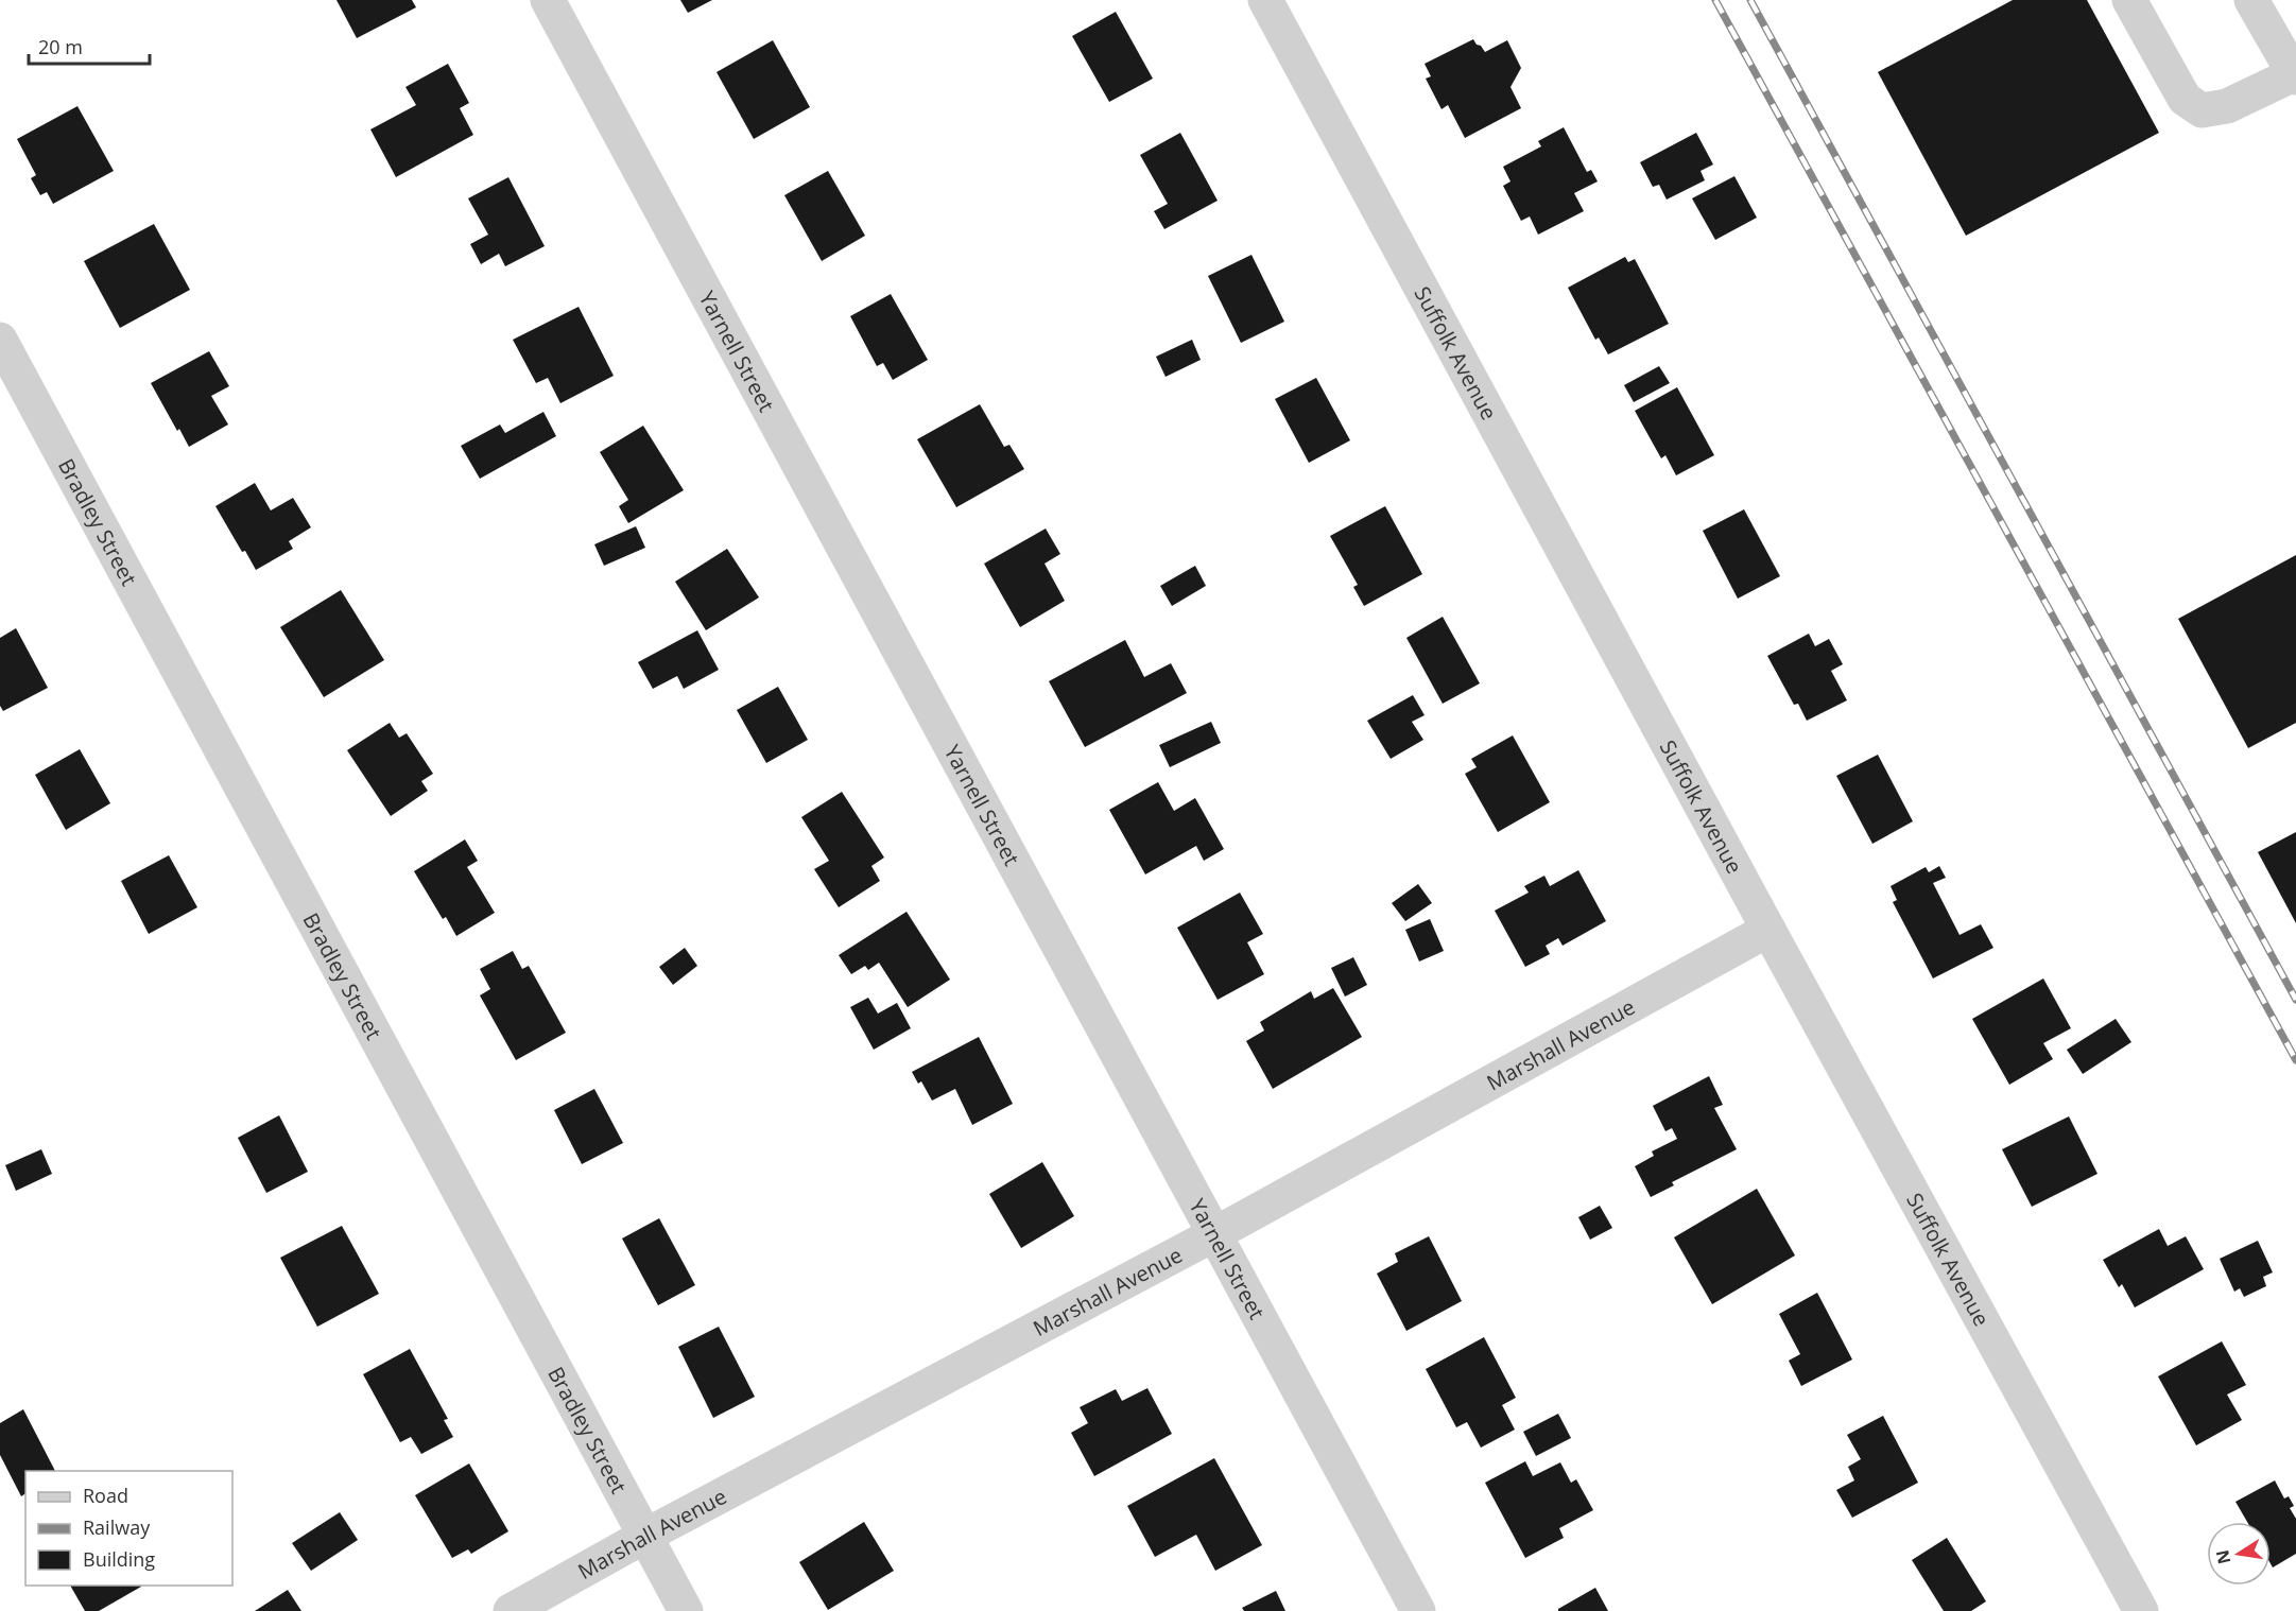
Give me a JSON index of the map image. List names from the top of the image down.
{
  "streets": {
    "street": [
      "Yarnell Street",
      "Suffolk Avenue",
      "Bradley Street",
      "Marshall Avenue"
    ]
  },
  "crossings": [
    ["Yarnell Street", "Marshall Avenue"],
    ["Suffolk Avenue", "Marshall Avenue"],
    ["Bradley Street", "Marshall Avenue"]
  ],
  "legend": ["Road", "Railway", "Building"],
  "scale_bar": "20 m",
  "north": "left"
}
